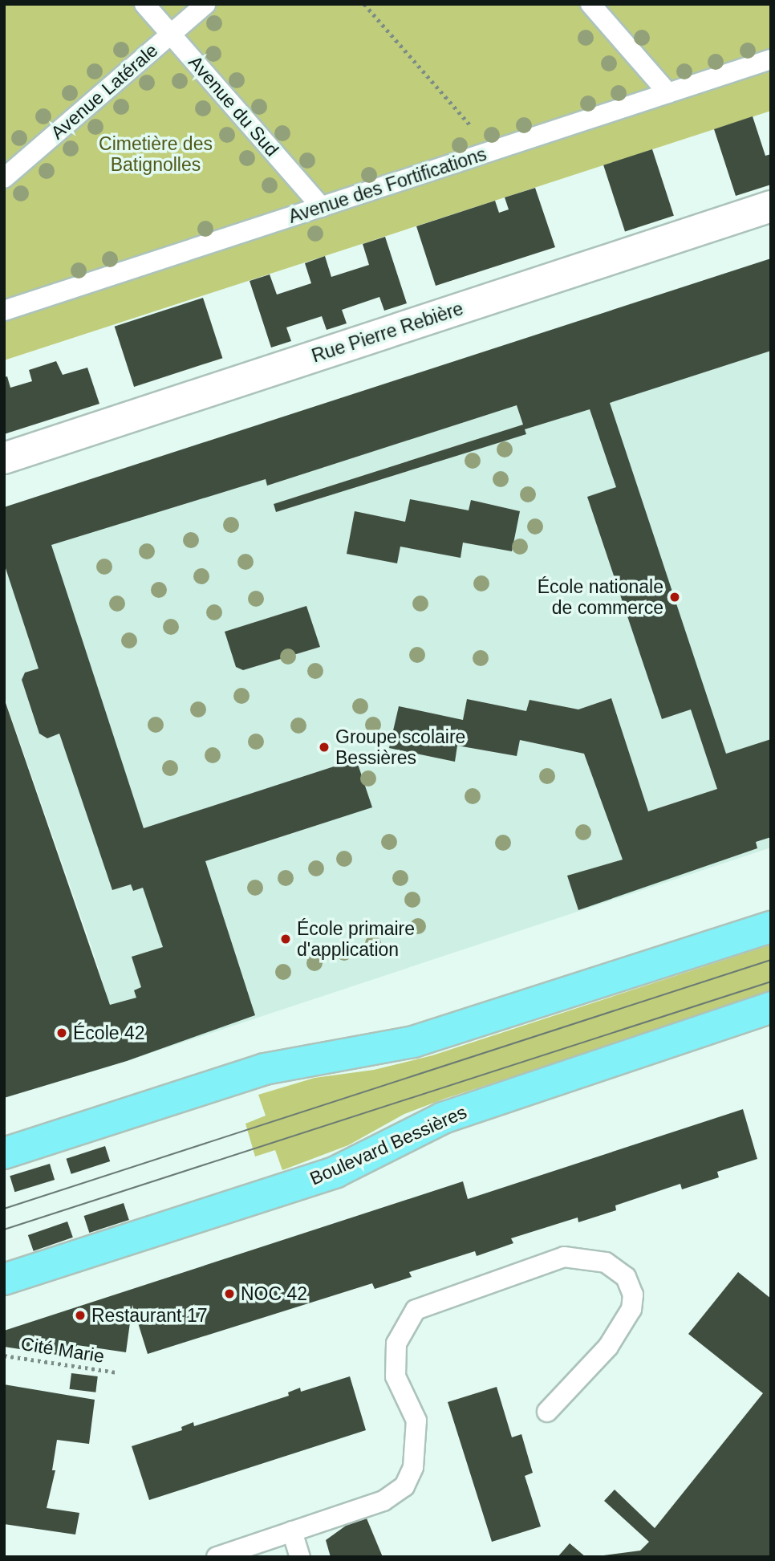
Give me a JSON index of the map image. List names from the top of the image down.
{
  "streets": {
    "main road": ["Boulevard Bessières"],
    "street": ["Rue Pierre Rebière"],
    "lane": ["Avenue Latérale", "Avenue du Sud", "Avenue des Fortifications"],
    "path": ["Cité Marie"]
  },
  "crossings": [
    ["Avenue Latérale", "Avenue du Sud"],
    ["Avenue du Sud", "Avenue des Fortifications"]
  ],
  "parks": ["Cimetière des Batignolles"],
  "places": [
    "École nationale de commerce",
    "Groupe scolaire Bessières",
    "École primaire d'application",
    "École 42",
    "NOC 42",
    "Restaurant 17"
  ]
}
